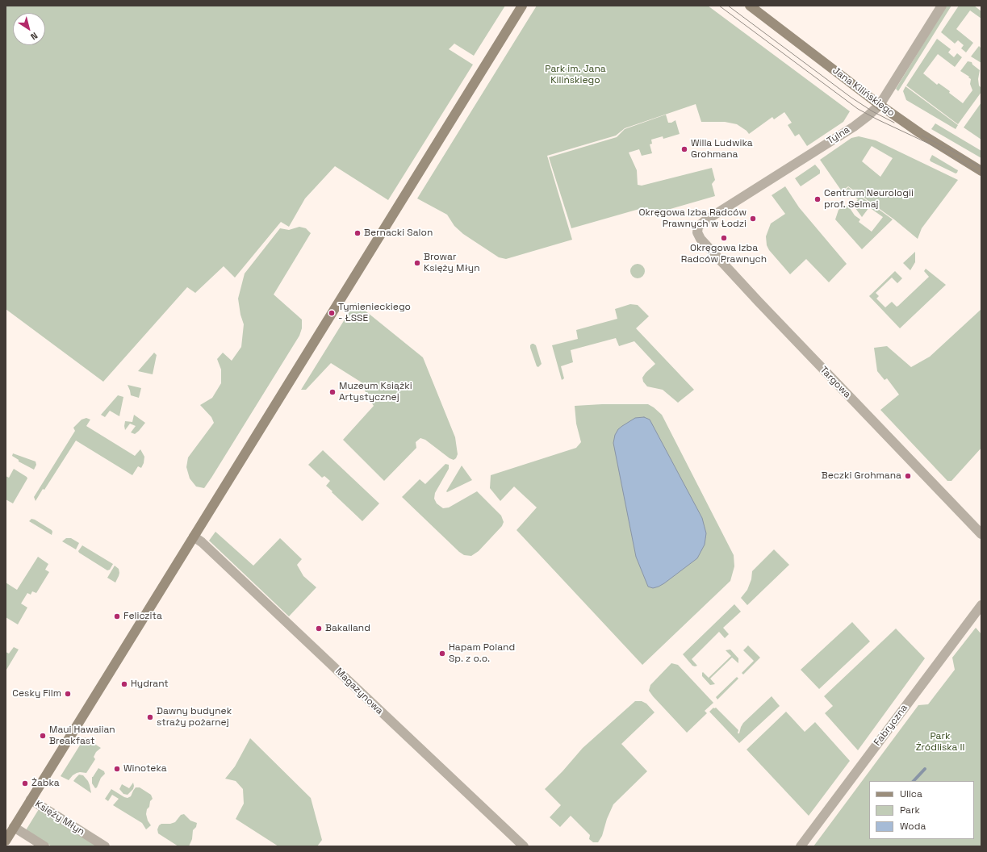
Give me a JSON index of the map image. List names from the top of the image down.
{
  "streets": {
    "street": [
      "Jana Kilińskiego",
      "Tylna",
      "Targowa",
      "Magazynowa",
      "Fabryczna",
      "Księży Młyn"
    ]
  },
  "crossings": [
    ["Jana Kilińskiego", "Tylna"],
    ["Tylna", "Targowa"]
  ],
  "parks": ["Park im. Jana Kilińskiego", "Park Źródliska II"],
  "places": [
    "Willa Ludwika Grohmana",
    "Centrum Neurologii prof. Selmaj",
    "Okręgowa Izba Radców Prawnych w Łodzi",
    "Bernacki Salon",
    "Okręgowa Izba Radców Prawnych",
    "Browar Księży Młyn",
    "Tymienieckiego - ŁSSE",
    "Muzeum Książki Artystycznej",
    "Beczki Grohmana",
    "Feliczita",
    "Bakalland",
    "Hapam Poland Sp. z o.o.",
    "Hydrant",
    "Cesky Film",
    "Dawny budynek straży pożarnej",
    "Maui Hawaiian Breakfast",
    "Winoteka",
    "Żabka"
  ],
  "legend": ["Ulica", "Park", "Woda"],
  "north": "bottom right"
}
